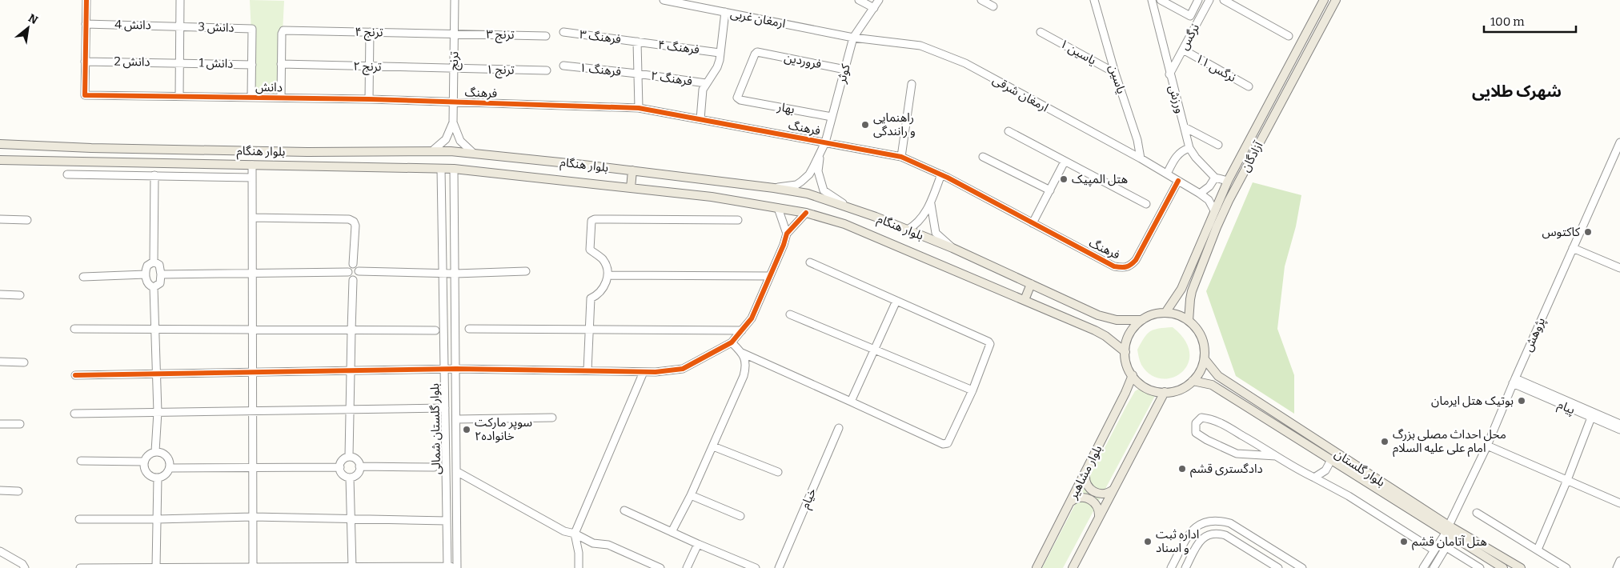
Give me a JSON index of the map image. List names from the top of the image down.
{
  "streets": {
    "main road": [
      "بلوار هنگام",
      "آزادگان",
      "بلوار گلستان",
      "بلوار مشاهیر"
    ],
    "street": [
      "ارمغان غربی",
      "دانش 4",
      "دانش 3",
      "ترنج ۴",
      "ترنج ۳",
      "فرهنگ ۳",
      "نرگس",
      "فرهنگ ۴",
      "یاسین ۱",
      "ترنج",
      "فروردین",
      "دانش 2",
      "دانش 1",
      "ترنج ۲",
      "نرگس ۱۱",
      "ترنج ۱",
      "فرهنگ ۱",
      "کوثر",
      "فرهنگ ۲",
      "یاسین",
      "دانش",
      "فرهنگ",
      "ارمغان شرقی",
      "ورزش",
      "بهار",
      "پژوهش",
      "پیام",
      "بلوار گلستان شمالی",
      "خیام"
    ]
  },
  "crossings": [
    ["ارمغان غربی", "کوثر"],
    ["ارمغان غربی", "ارمغان شرقی"],
    ["دانش 4", "دانش 3"],
    ["دانش 3", "دانش 1"],
    ["ترنج ۴", "ترنج ۳"],
    ["ترنج ۴", "ترنج"],
    ["ترنج ۴", "ترنج ۲"],
    ["ترنج ۳", "ترنج"],
    ["فرهنگ ۳", "فرهنگ ۴"],
    ["نرگس", "نرگس ۱۱"],
    ["نرگس", "ورزش"],
    ["یاسین ۱", "یاسین"],
    ["ترنج", "ترنج ۲"],
    ["ترنج", "ترنج ۱"],
    ["ترنج", "دانش"],
    ["ترنج", "فرهنگ"],
    ["فروردین", "کوثر"],
    ["فروردین", "بهار"],
    ["دانش 2", "دانش 1"],
    ["دانش 2", "دانش"],
    ["ترنج ۲", "ترنج ۱"],
    ["فرهنگ ۱", "فرهنگ ۲"],
    ["کوثر", "فرهنگ"],
    ["کوثر", "ارمغان شرقی"],
    ["کوثر", "بهار"],
    ["کوثر", "بلوار هنگام"],
    ["یاسین", "ارمغان شرقی"],
    ["دانش", "فرهنگ"],
    ["فرهنگ", "ارمغان شرقی"],
    ["ارمغان شرقی", "آزادگان"],
    ["بلوار هنگام", "آزادگان"],
    ["بلوار هنگام", "بلوار گلستان شمالی"],
    ["بلوار هنگام", "بلوار گلستان"],
    ["بلوار هنگام", "بلوار مشاهیر"],
    ["آزادگان", "بلوار گلستان"],
    ["آزادگان", "بلوار مشاهیر"],
    ["پژوهش", "پیام"],
    ["پژوهش", "بلوار گلستان"],
    ["بلوار گلستان", "بلوار مشاهیر"]
  ],
  "districts": ["شهرک طلایی"],
  "places": [
    "راهنمایی و رانندگی",
    "هتل المپیک",
    "کاکتوس",
    "بوتیک هتل ایرمان",
    "سوپر ماركت خانواده٢",
    "محل احداث مصلی بزرگ امام علی علیه السلام",
    "دادگستری قشم",
    "اداره ثبت و اسناد",
    "هتل آتامان قشم"
  ],
  "scale_bar": "100 m",
  "north": "top right"
}
